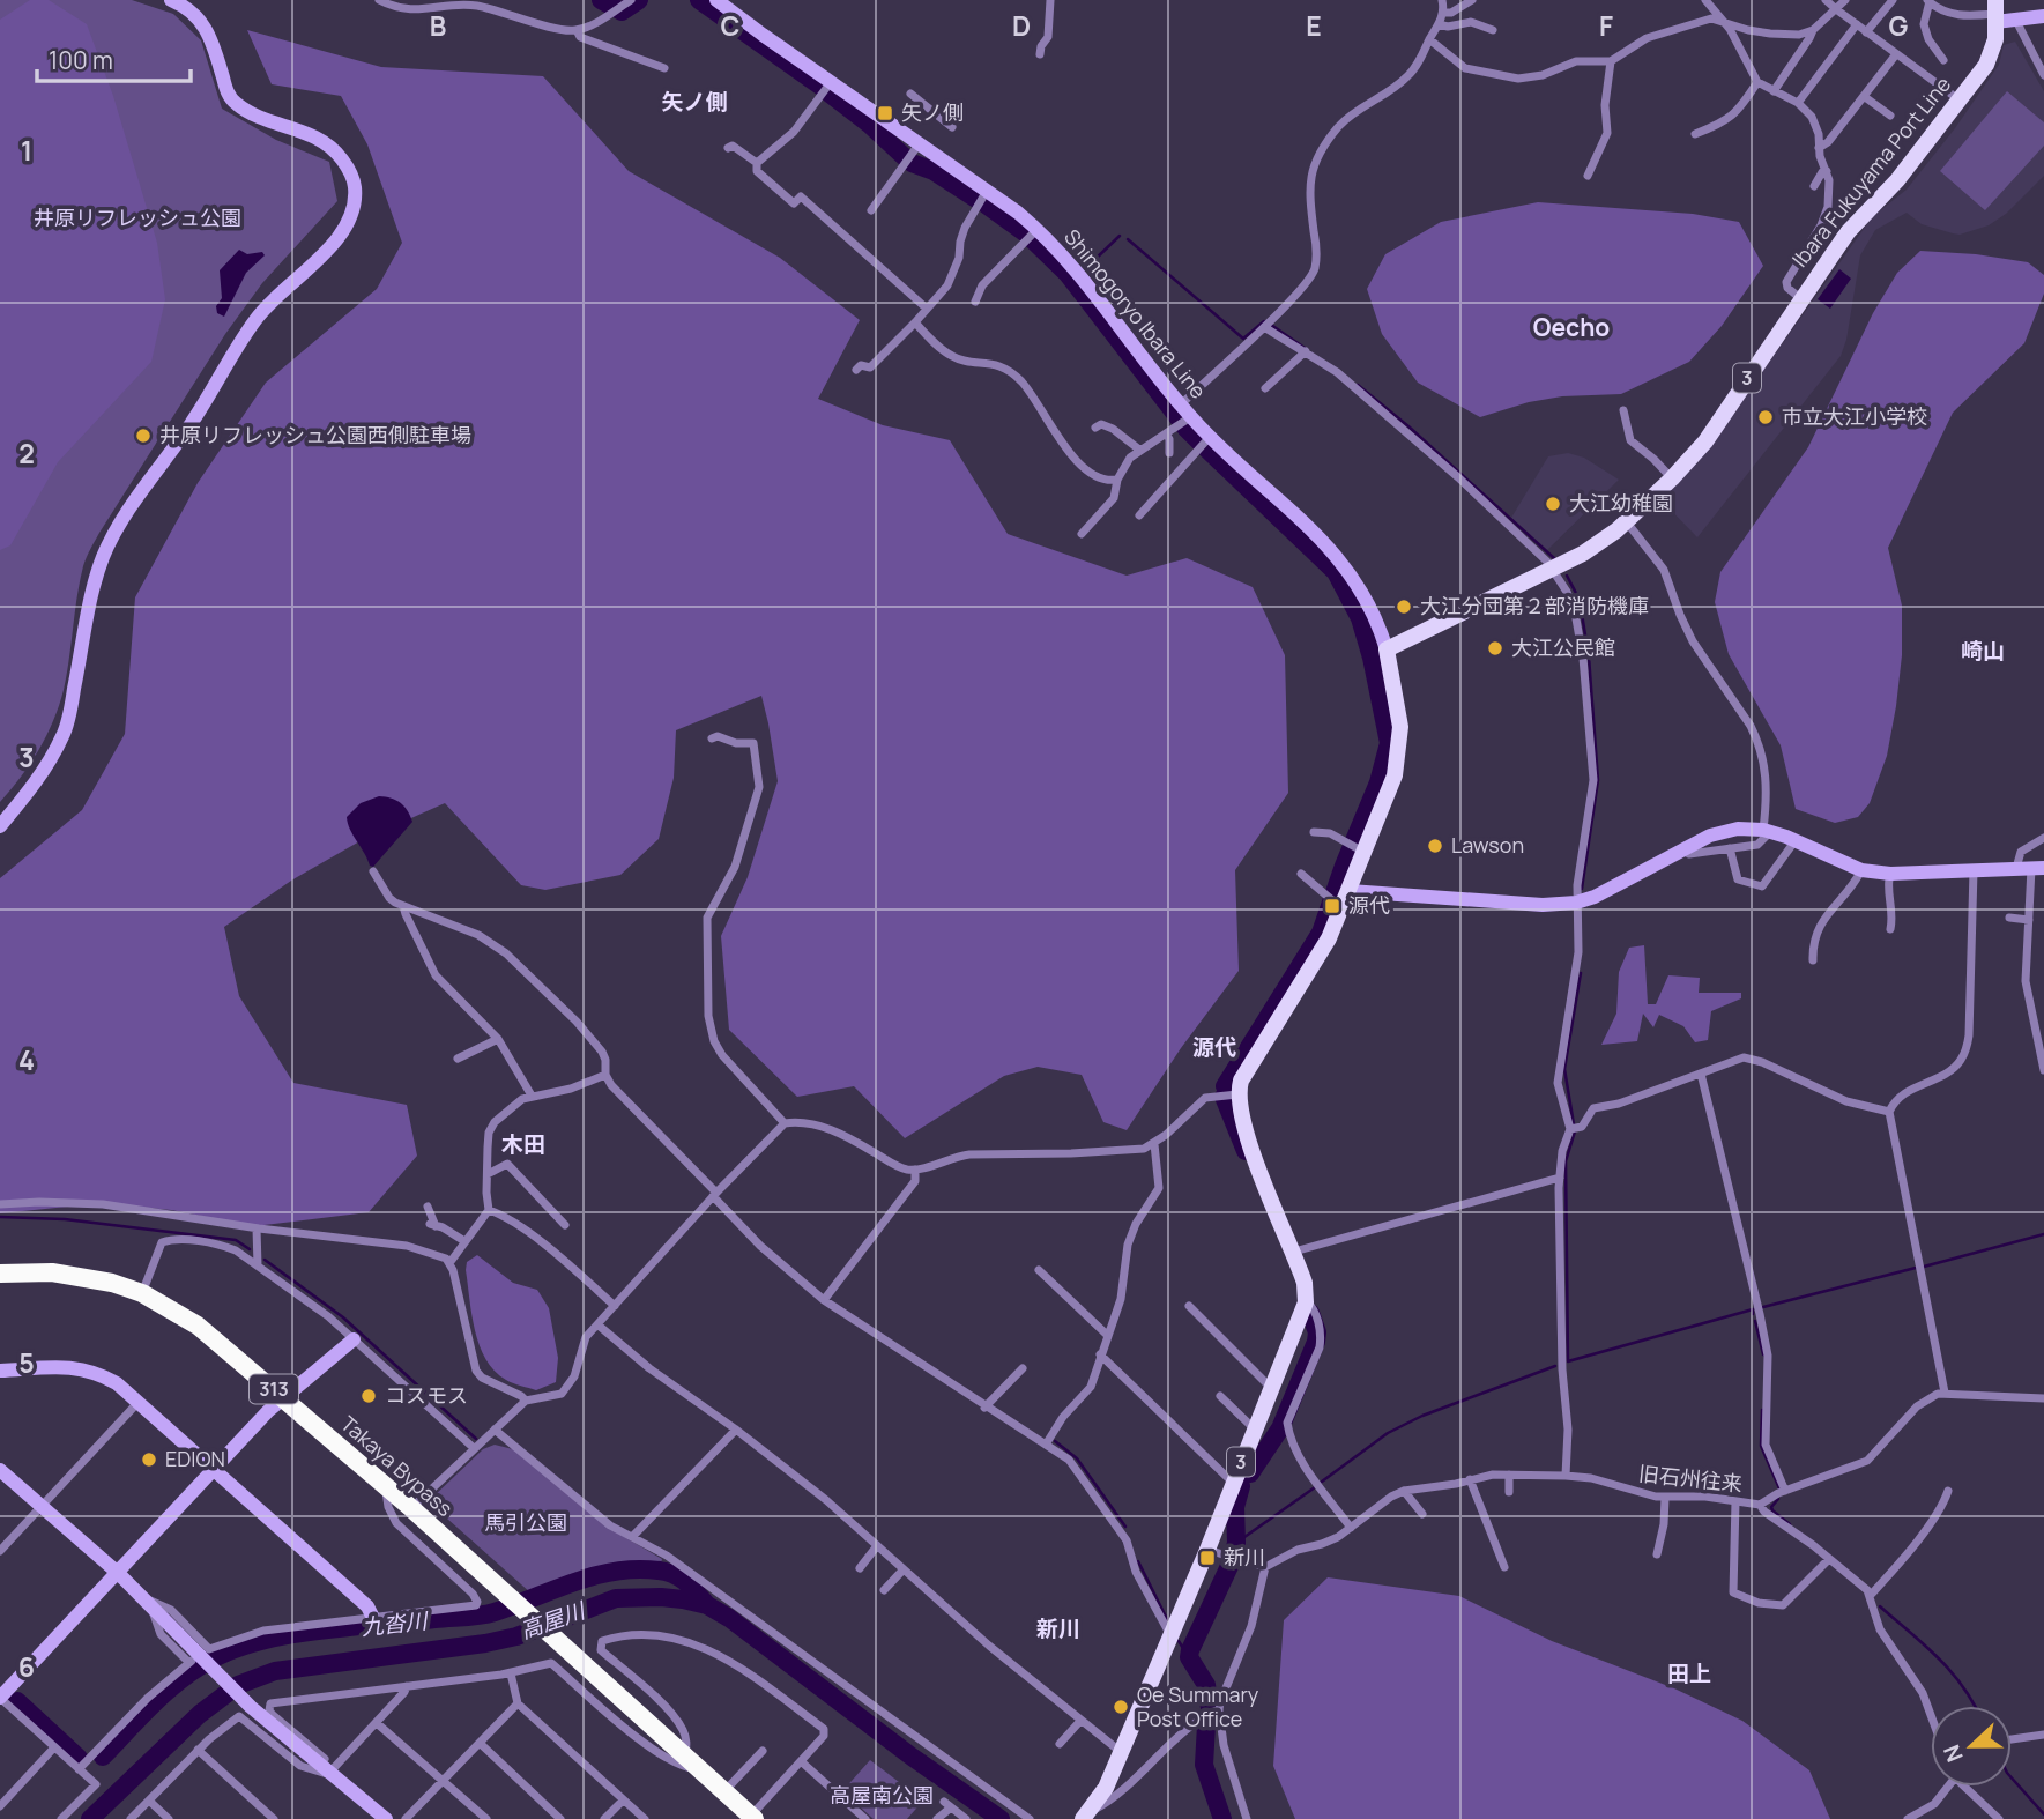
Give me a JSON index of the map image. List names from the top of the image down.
{
  "streets": {
    "highway": ["313", "Takaya Bypass"],
    "main road": ["Ibara Fukuyama Port Line", "3"],
    "street": ["Shimogoryo Ibara Line", "旧石州往来"]
  },
  "crossings": [
    ["Ibara Fukuyama Port Line", "Shimogoryo Ibara Line"]
  ],
  "districts": [
    "矢ノ側",
    "Oecho",
    "崎山",
    "源代",
    "木田",
    "新川",
    "田上"
  ],
  "water": ["高屋川", "九沓川"],
  "parks": ["井原リフレッシュ公園", "馬引公園", "高屋南公園"],
  "places": {
    "transit": ["矢ノ側", "源代", "新川"],
    "other": [
      "市立大江小学校",
      "井原リフレッシュ公園西側駐車場",
      "大江幼稚園",
      "大江分団第２部消防機庫",
      "大江公民館",
      "Lawson",
      "コスモス",
      "EDION",
      "Oe Summary Post Office"
    ]
  },
  "scale_bar": "100 m",
  "north": "left",
  "grid": {
    "columns": [
      "B",
      "C",
      "D",
      "E",
      "F",
      "G"
    ],
    "rows": [
      "1",
      "2",
      "3",
      "4",
      "5",
      "6"
    ]
  }
}
